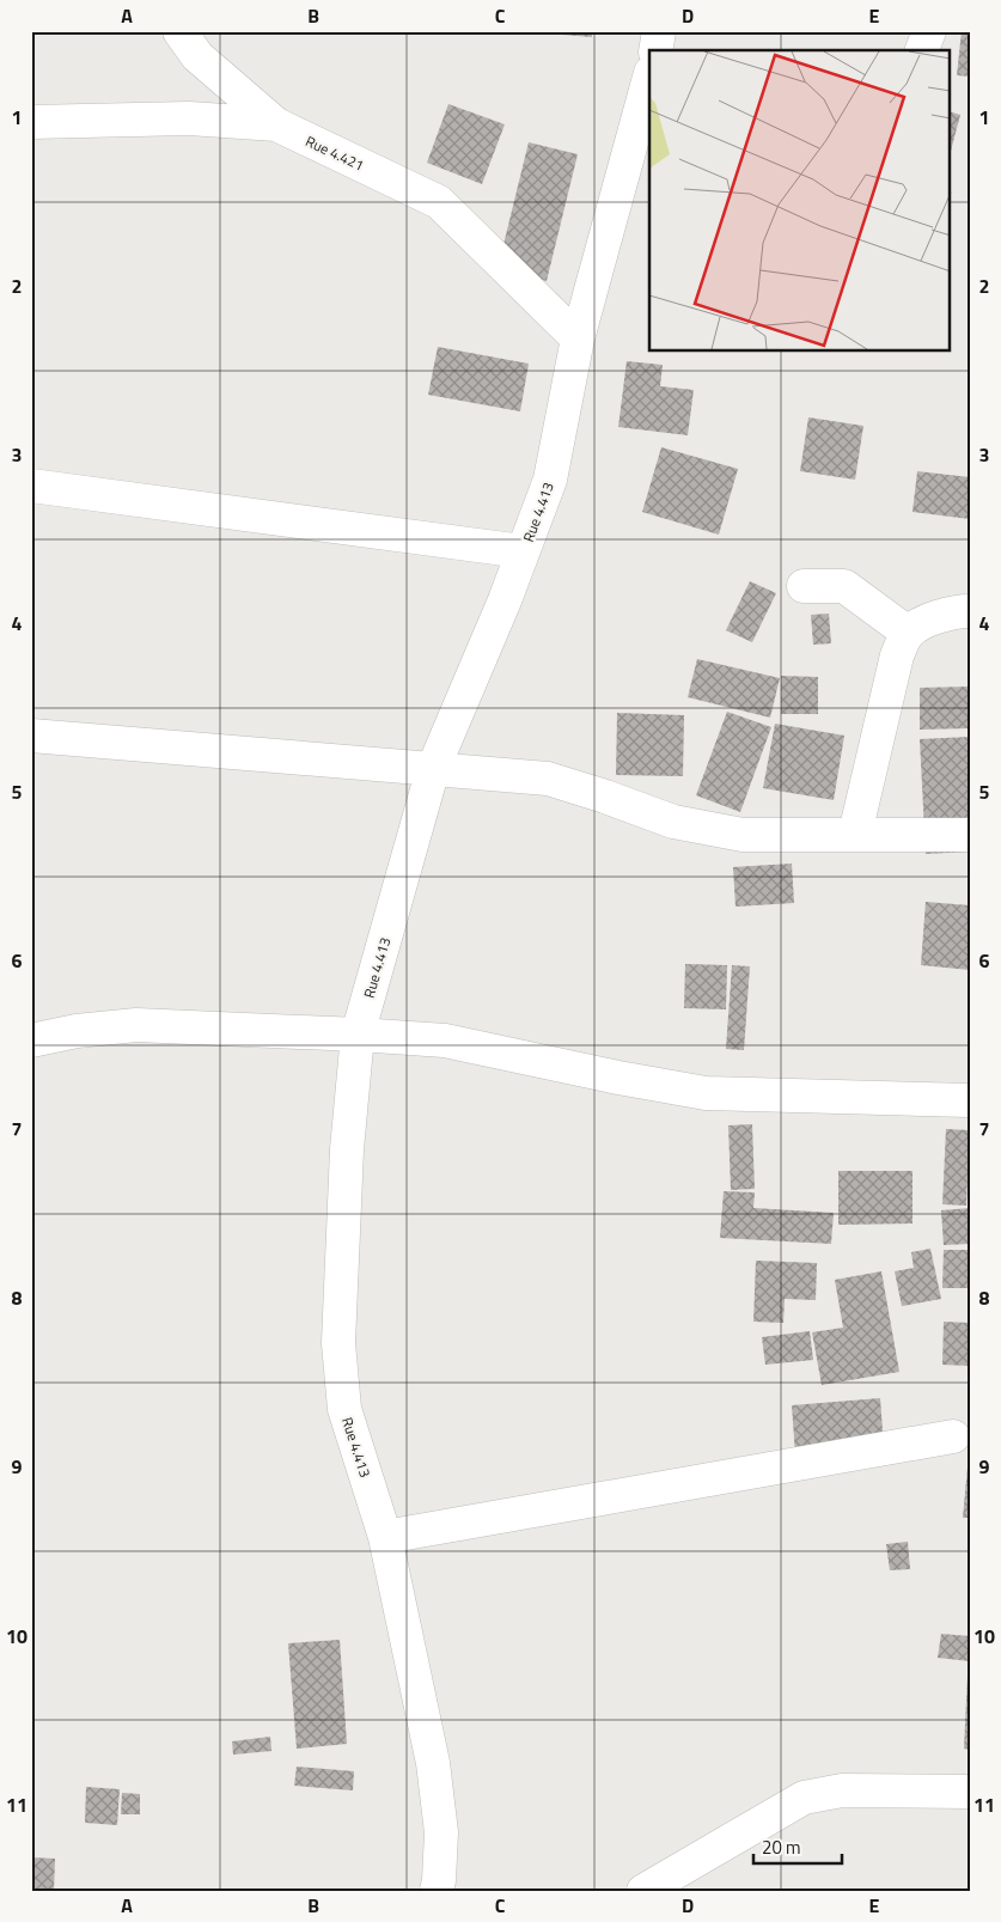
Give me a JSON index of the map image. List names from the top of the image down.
{
  "streets": {
    "street": ["Rue 4.421", "Rue 4.413"]
  },
  "crossings": [
    ["Rue 4.421", "Rue 4.413"]
  ],
  "scale_bar": "20 m",
  "grid": {
    "columns": [
      "A",
      "B",
      "C",
      "D",
      "E"
    ],
    "rows": [
      "1",
      "2",
      "3",
      "4",
      "5",
      "6",
      "7",
      "8",
      "9",
      "10",
      "11"
    ]
  }
}
